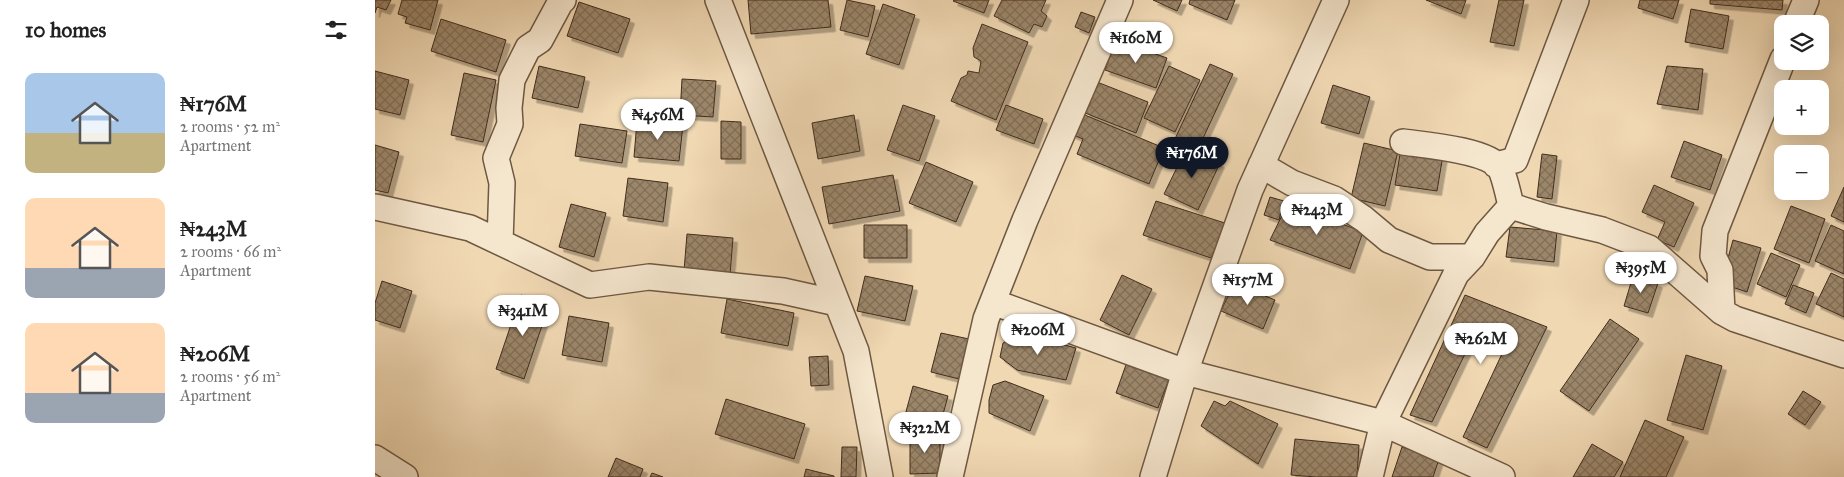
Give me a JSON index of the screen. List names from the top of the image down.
{
  "page": {
    "heading": "10 homes",
    "map_buttons": ["+", "−"],
    "price": [
      "₦160M",
      "₦456M",
      "₦176M",
      "₦243M",
      "₦395M",
      "₦157M",
      "₦341M",
      "₦206M",
      "₦262M",
      "₦322M"
    ],
    "list": [
      {
        "name": "₦176M",
        "note": "2 rooms · 52 m² · Apartment"
      },
      {
        "name": "₦243M",
        "note": "2 rooms · 66 m² · Apartment"
      },
      {
        "name": "₦206M",
        "note": "2 rooms · 56 m² · Apartment"
      }
    ]
  }
}
